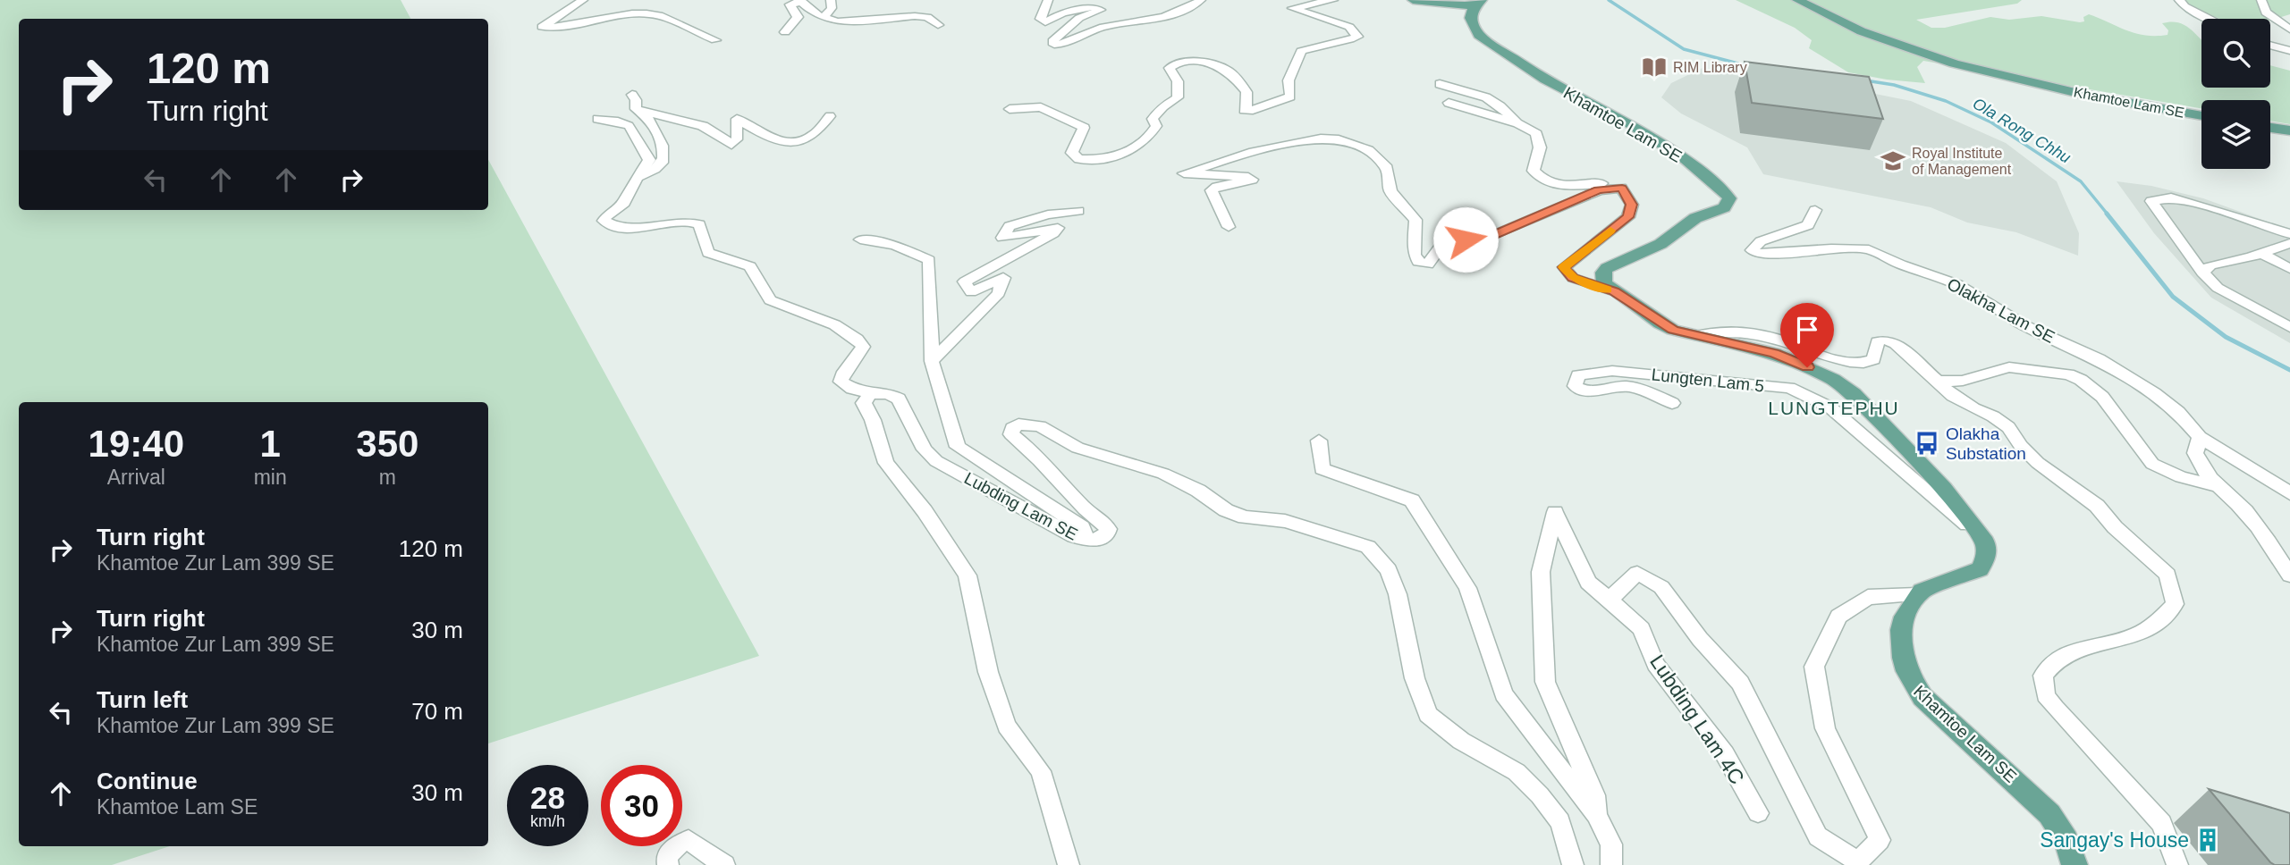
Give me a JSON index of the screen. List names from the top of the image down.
{
  "streets": {
    "main road": ["Khamtoe Lam SE"],
    "street": [
      "Olakha Lam SE",
      "Lungten Lam 5",
      "Lubding Lam SE",
      "Lubding Lam 4C"
    ]
  },
  "districts": ["LUNGTEPHU"],
  "water": ["Ola Rong Chhu"],
  "places": {
    "library": ["RIM Library"],
    "school or university": ["Royal Institute of Management"],
    "bus stop": ["Olakha Substation"],
    "building": ["Sangay's House"]
  },
  "page": {
    "turn": ["120 m", "Turn right"],
    "eta": [
      "19:40",
      "Arrival",
      "1",
      "min",
      "350",
      "m"
    ],
    "list": [
      {
        "name": "Turn right",
        "note": "Khamtoe Zur Lam 399 SE",
        "value": "120 m"
      },
      {
        "name": "Turn right",
        "note": "Khamtoe Zur Lam 399 SE",
        "value": "30 m"
      },
      {
        "name": "Turn left",
        "note": "Khamtoe Zur Lam 399 SE",
        "value": "70 m"
      },
      {
        "name": "Continue",
        "note": "Khamtoe Lam SE",
        "value": "30 m"
      }
    ],
    "speed": "28 km/h",
    "limit": "30"
  }
}
